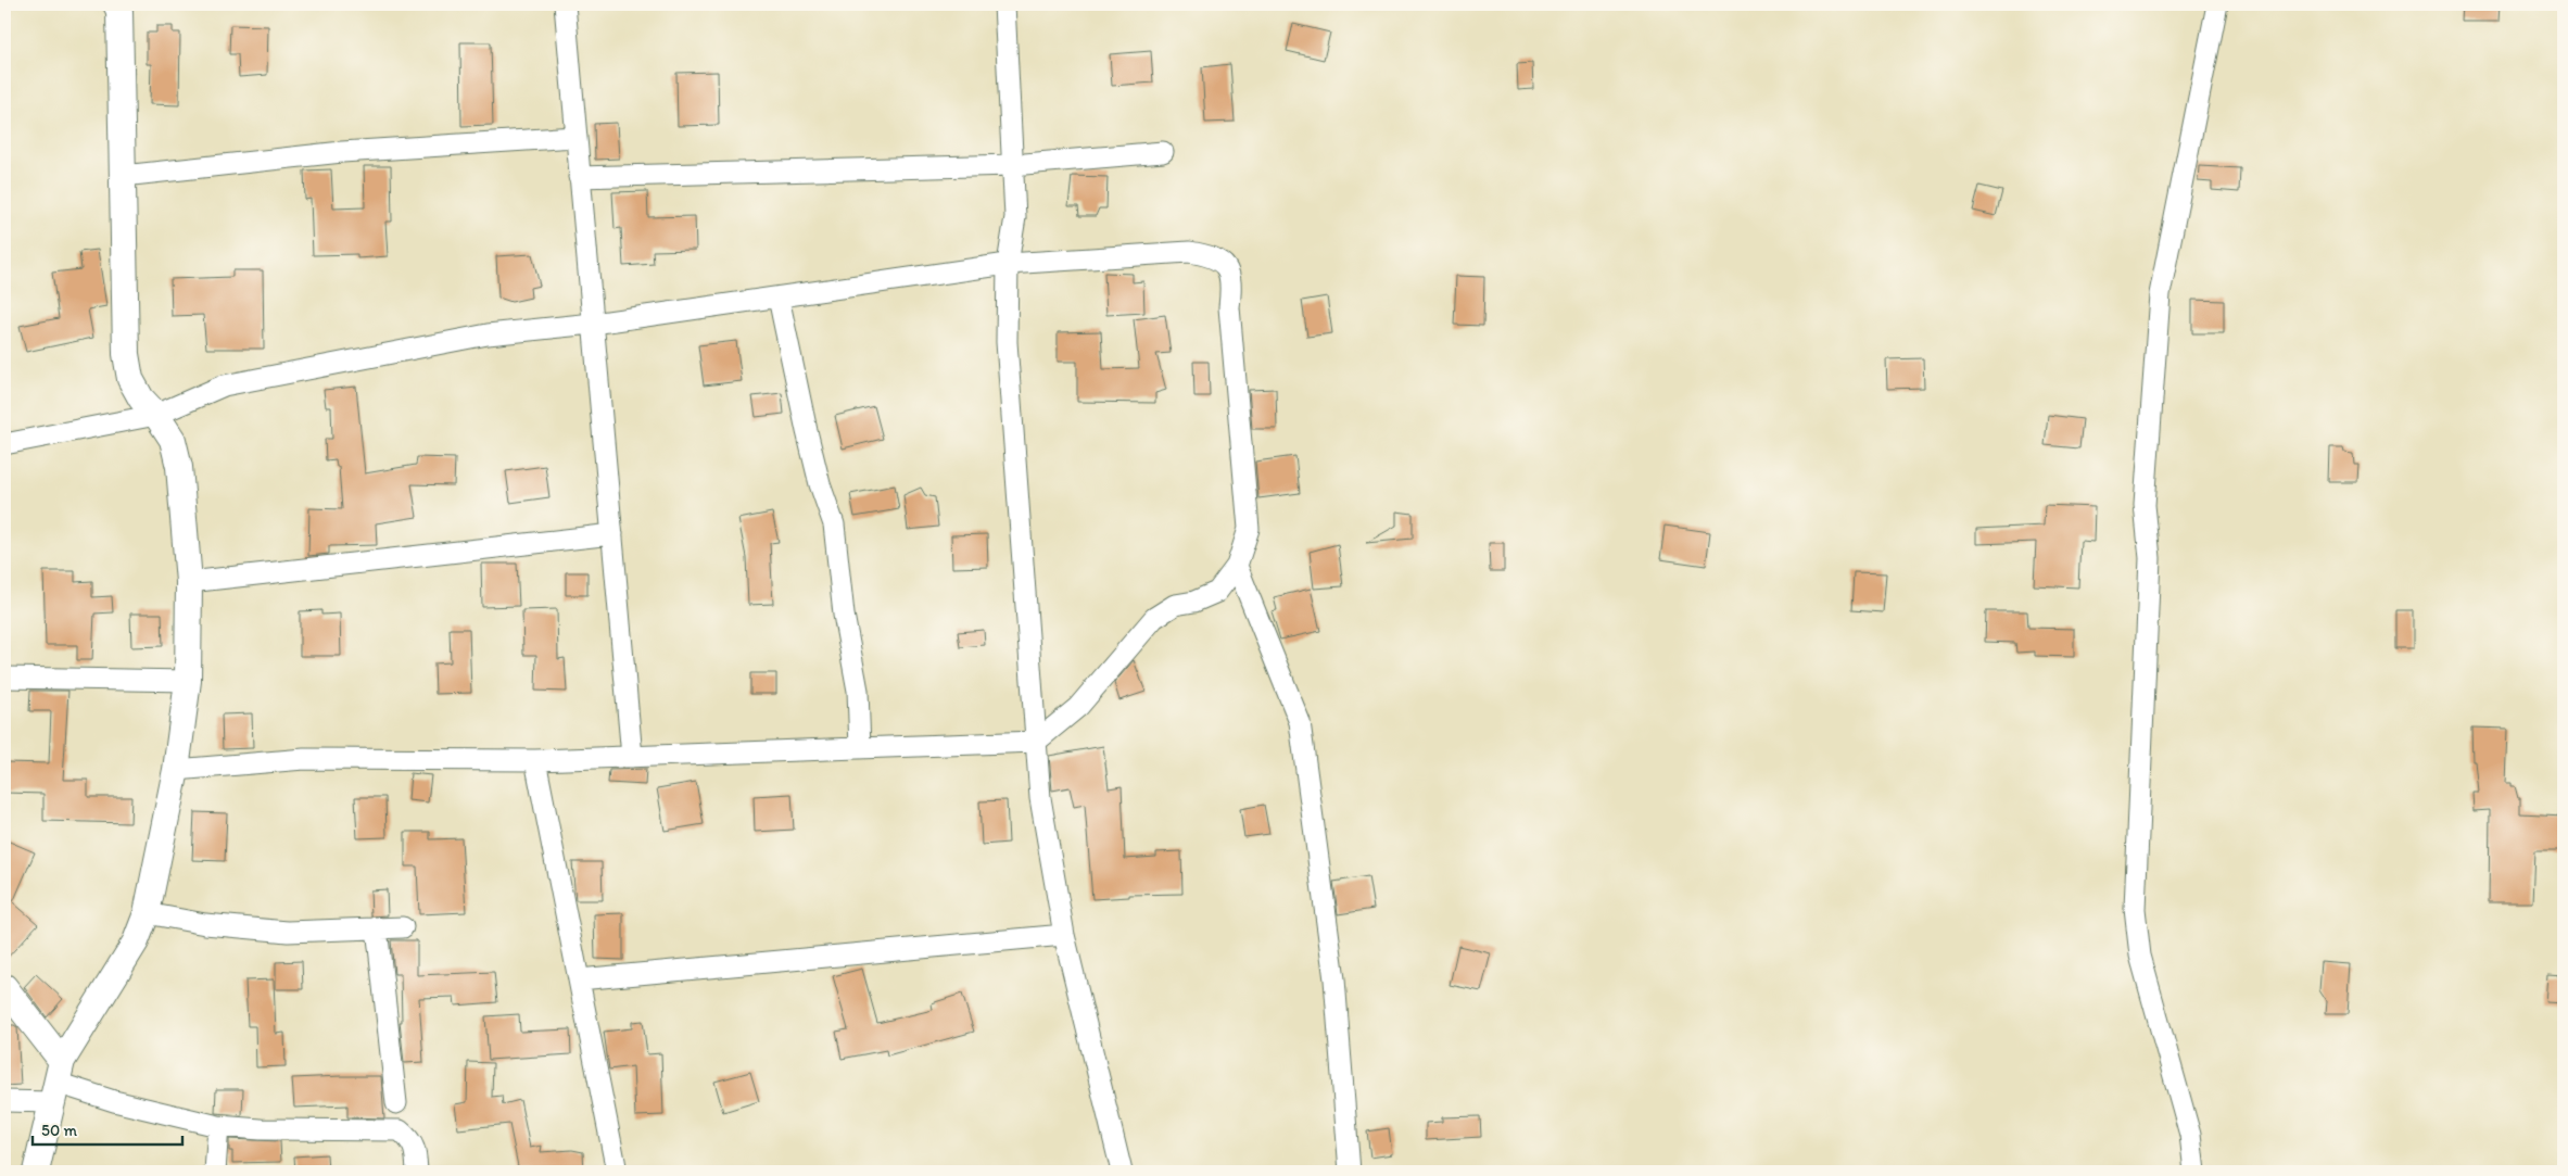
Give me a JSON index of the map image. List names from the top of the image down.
{
  "scale_bar": "50 m"
}
